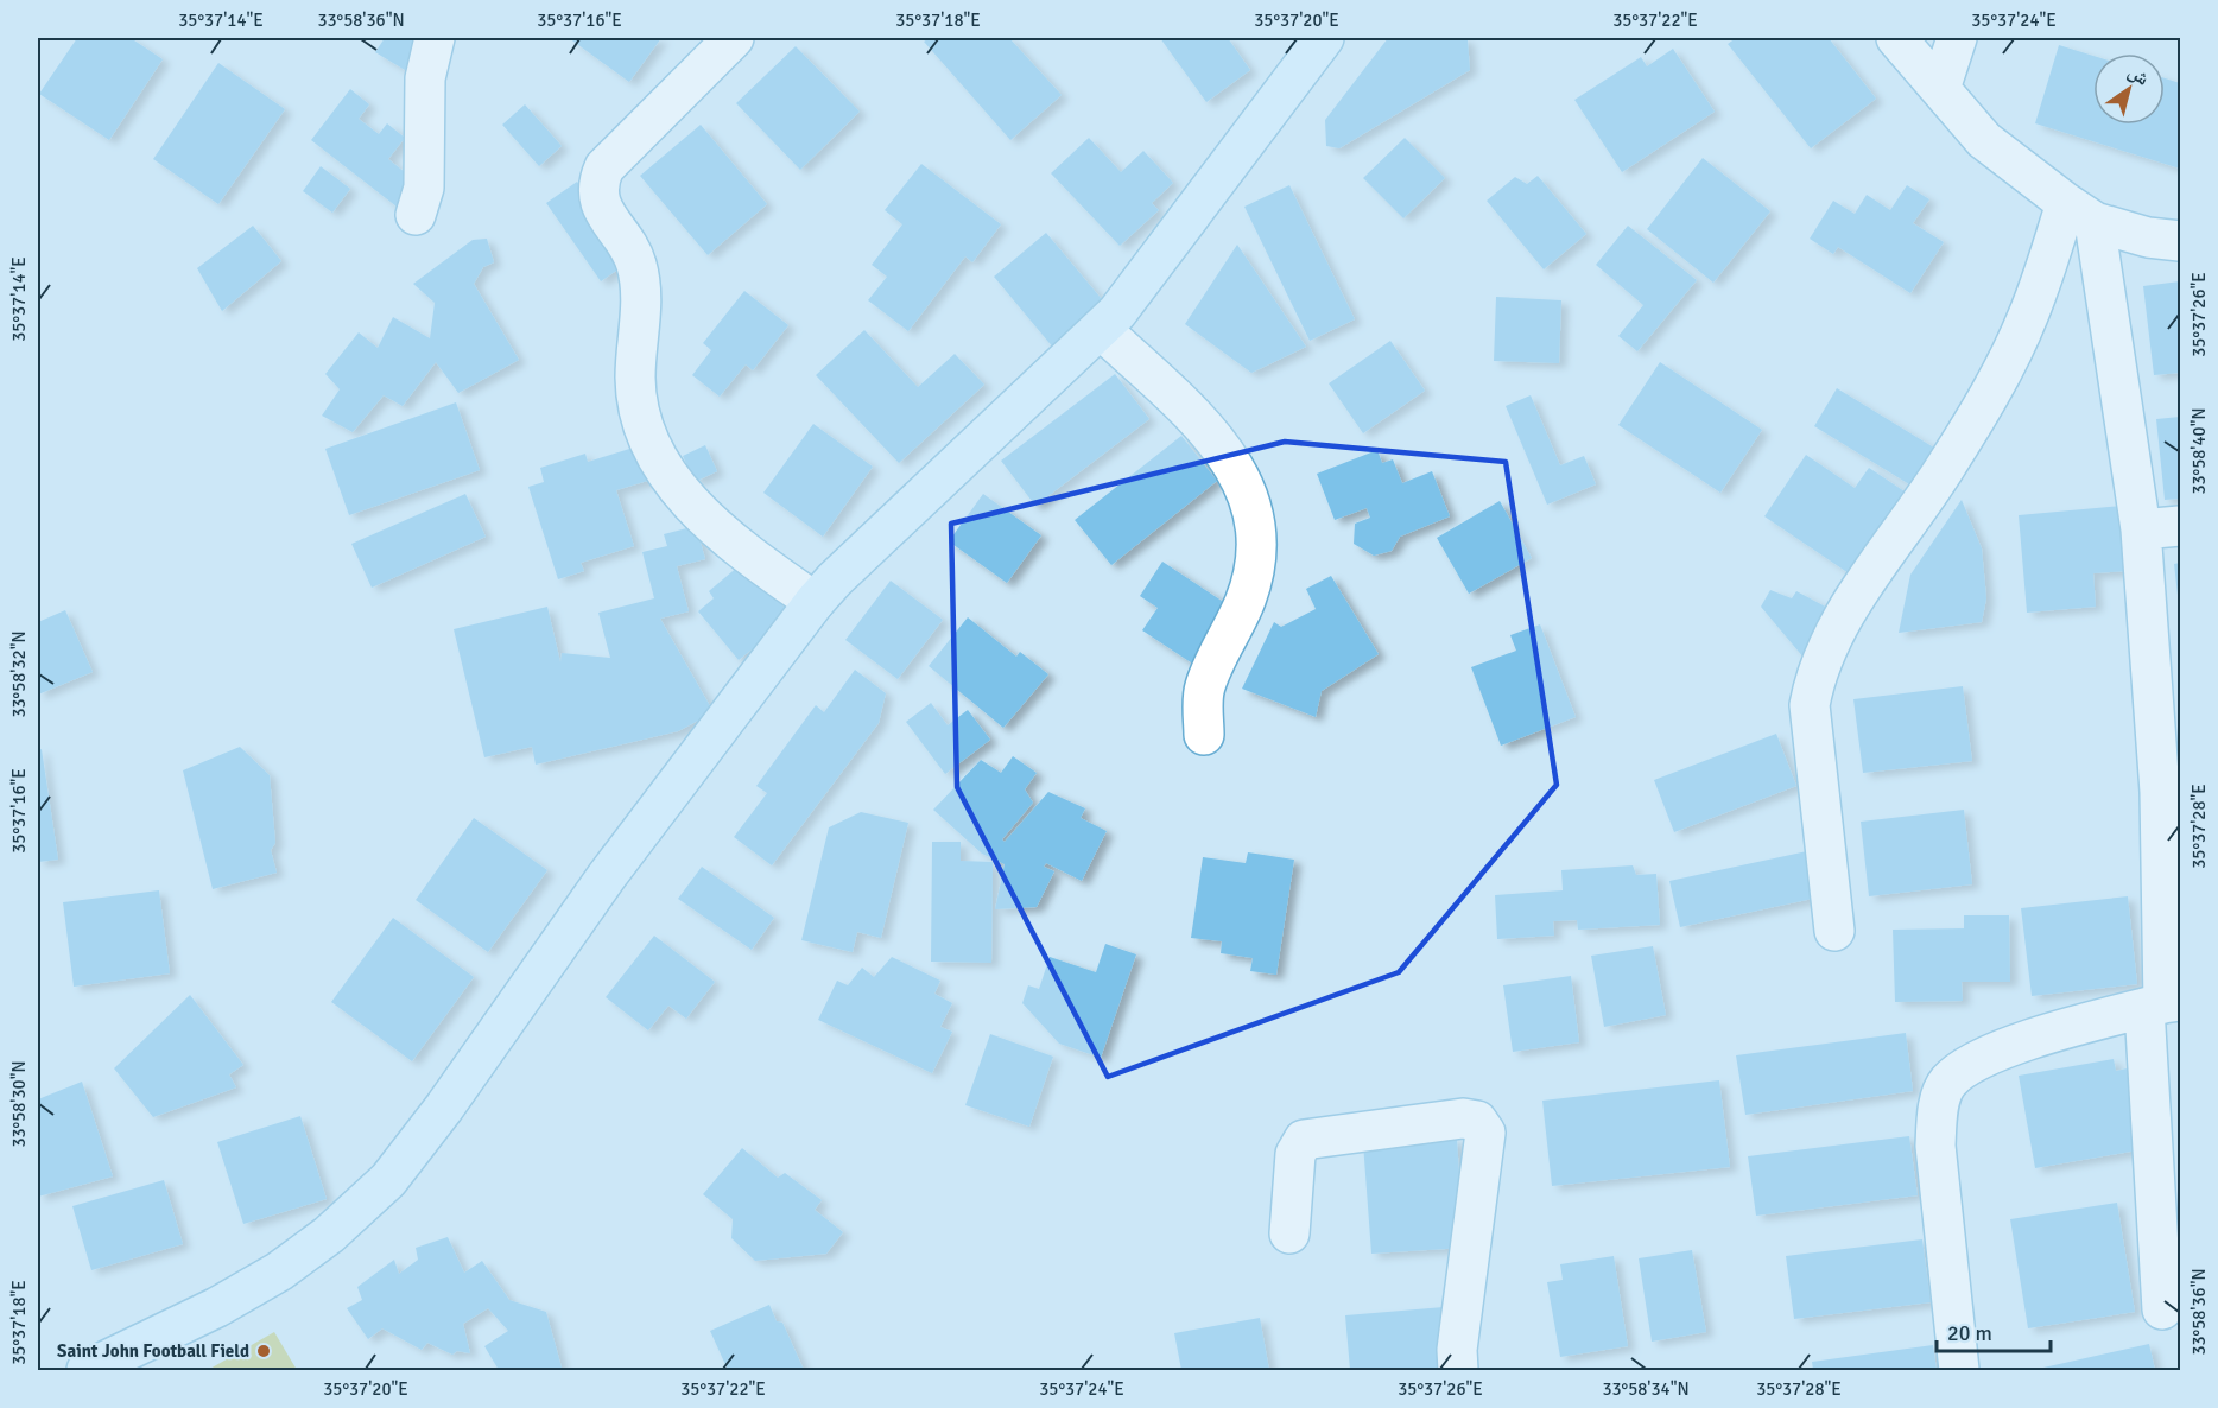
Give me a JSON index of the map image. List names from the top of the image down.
{
  "places": ["Saint John Football Field"],
  "scale_bar": "20 m",
  "north": "top right",
  "coordinates": [
    "35°37'14\"E",
    "33°58'36\"N",
    "35°37'16\"E",
    "35°37'18\"E",
    "35°37'20\"E",
    "35°37'22\"E",
    "35°37'24\"E",
    "35°37'26\"E",
    "33°58'40\"N",
    "33°58'32\"N",
    "35°37'28\"E",
    "33°58'30\"N",
    "33°58'34\"N"
  ]
}
